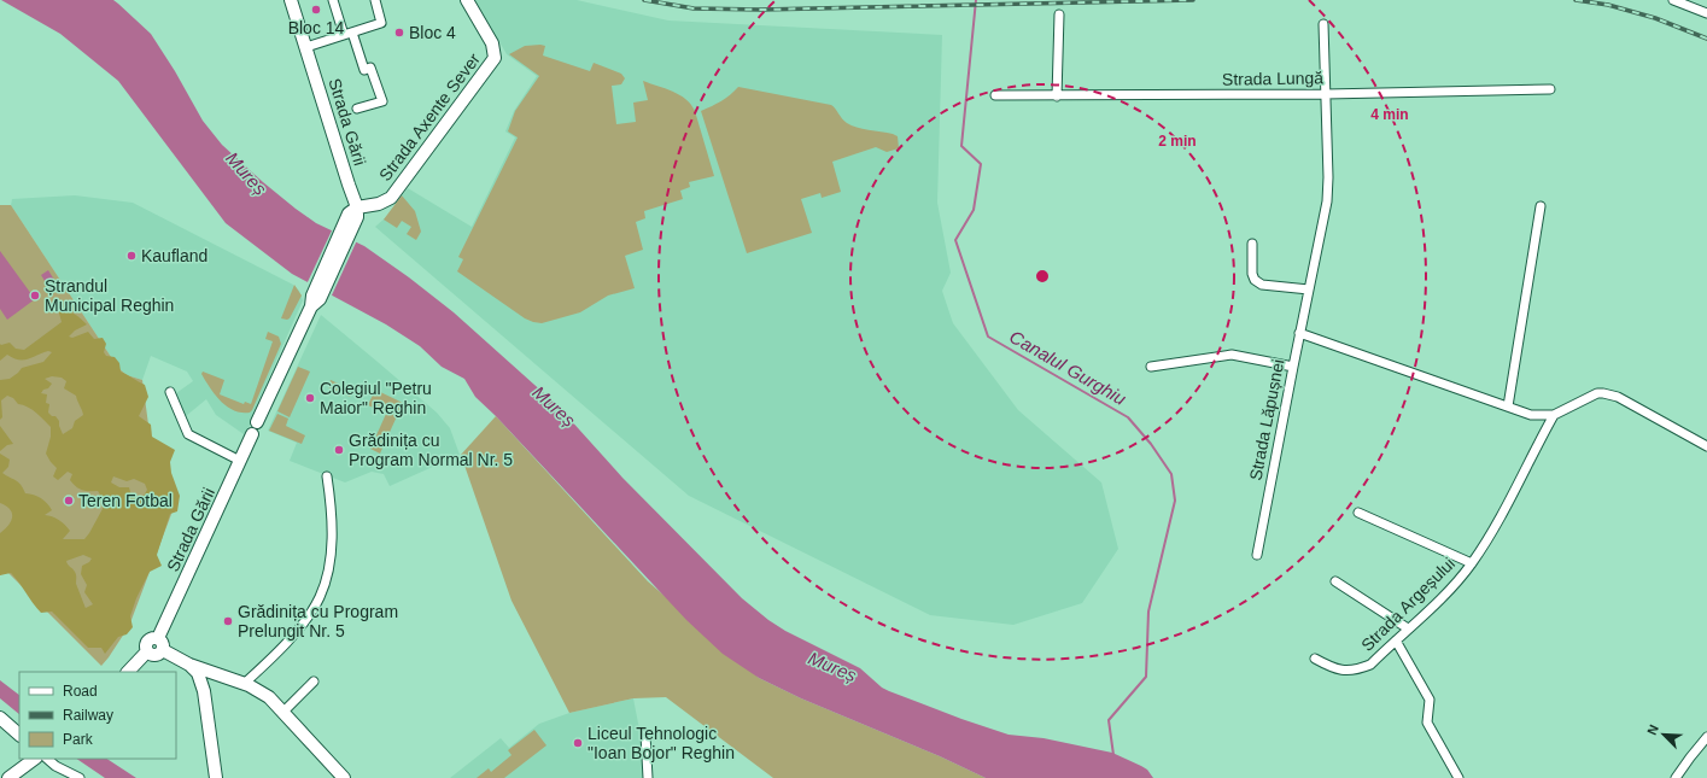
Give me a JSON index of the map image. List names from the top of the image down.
{
  "streets": {
    "main road": ["Strada Axente Sever", "Strada Gării"],
    "street": ["Strada Lungă", "Strada Lăpușnei", "Strada Argeșului"]
  },
  "crossings": [
    ["Strada Lungă", "Strada Lăpușnei"],
    ["Strada Axente Sever", "Strada Gării"]
  ],
  "water": ["Mureș", "Canalul Gurghiu"],
  "places": [
    "Bloc 14",
    "Bloc 4",
    "Kaufland",
    "Ștrandul Municipal Reghin",
    "Colegiul \"Petru Maior\" Reghin",
    "Grădinița cu Program Normal Nr. 5",
    "Teren Fotbal",
    "Grădinița cu Program Prelungit Nr. 5",
    "Liceul Tehnologic \"Ioan Bojor\" Reghin"
  ],
  "legend": ["Road", "Railway", "Park"],
  "north": "top left",
  "rings": ["4 min", "2 min"]
}
